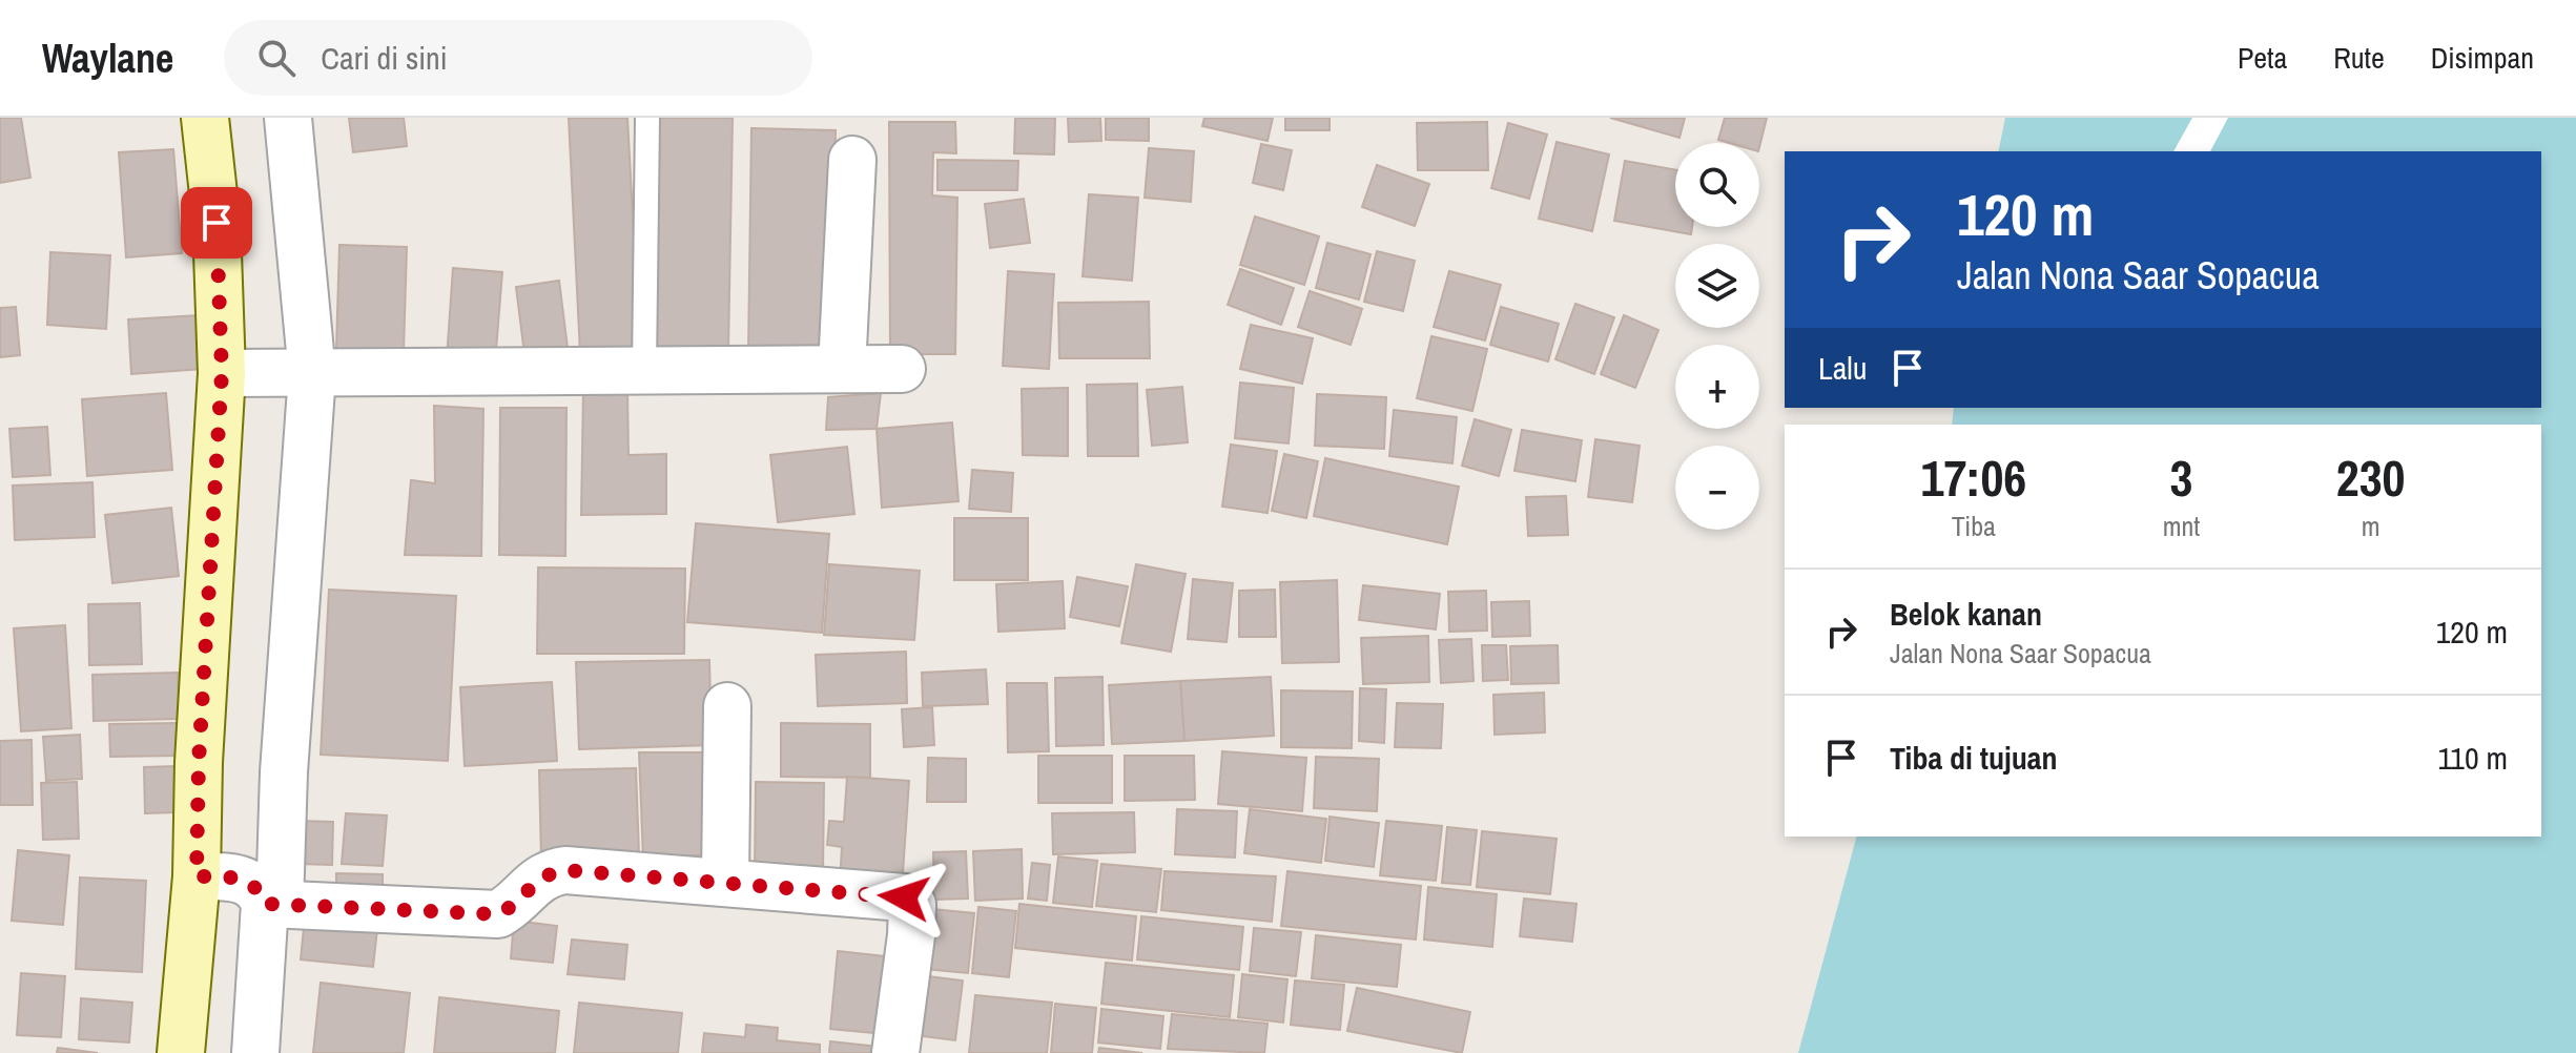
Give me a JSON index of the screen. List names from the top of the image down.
{
  "page": {
    "header": "Waylane",
    "search": "Cari di sini",
    "nav": ["Peta", "Rute", "Disimpan"],
    "map_buttons": ["+", "−"],
    "turn": ["120 m", "Jalan Nona Saar Sopacua"],
    "then": "Lalu",
    "eta": [
      "17:06",
      "Tiba",
      "3",
      "mnt",
      "230",
      "m"
    ],
    "list": [
      {
        "name": "Belok kanan",
        "note": "Jalan Nona Saar Sopacua",
        "value": "120 m"
      },
      {
        "name": "Tiba di tujuan",
        "value": "110 m"
      }
    ]
  }
}
